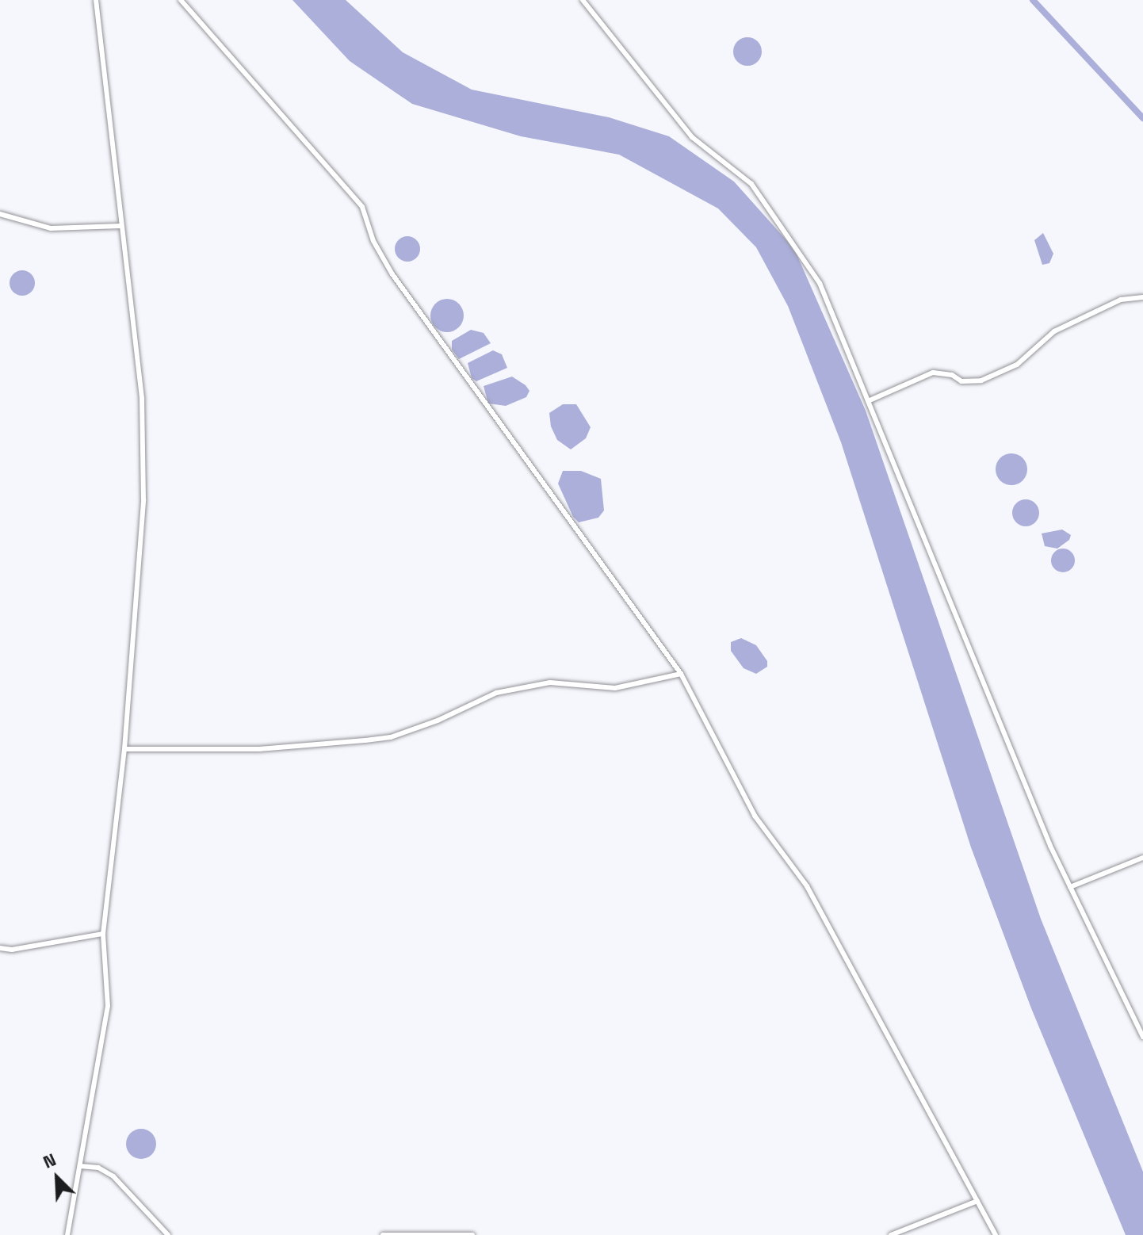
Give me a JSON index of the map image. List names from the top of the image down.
{
  "north": "top left"
}
